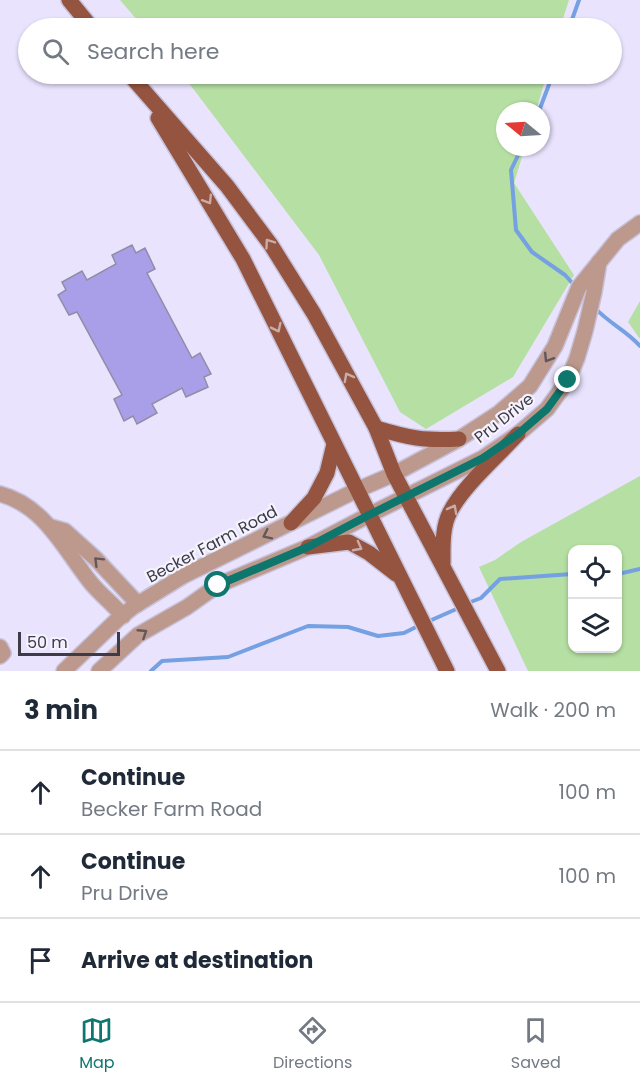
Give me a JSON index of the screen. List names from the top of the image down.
{
  "streets": {
    "street": ["Pru Drive", "Becker Farm Road"]
  },
  "crossings": [
    ["Pru Drive", "Becker Farm Road"]
  ],
  "scale_bar": "50 m",
  "north": "left",
  "page": {
    "search": "Search here",
    "scale": "50 m",
    "heading": ["3 min", "Walk · 200 m"],
    "list": [
      ["Continue", "Becker Farm Road", "100 m"],
      ["Continue", "Pru Drive", "100 m"],
      "Arrive at destination"
    ],
    "nav": ["Map", "Directions", "Saved"]
  }
}
